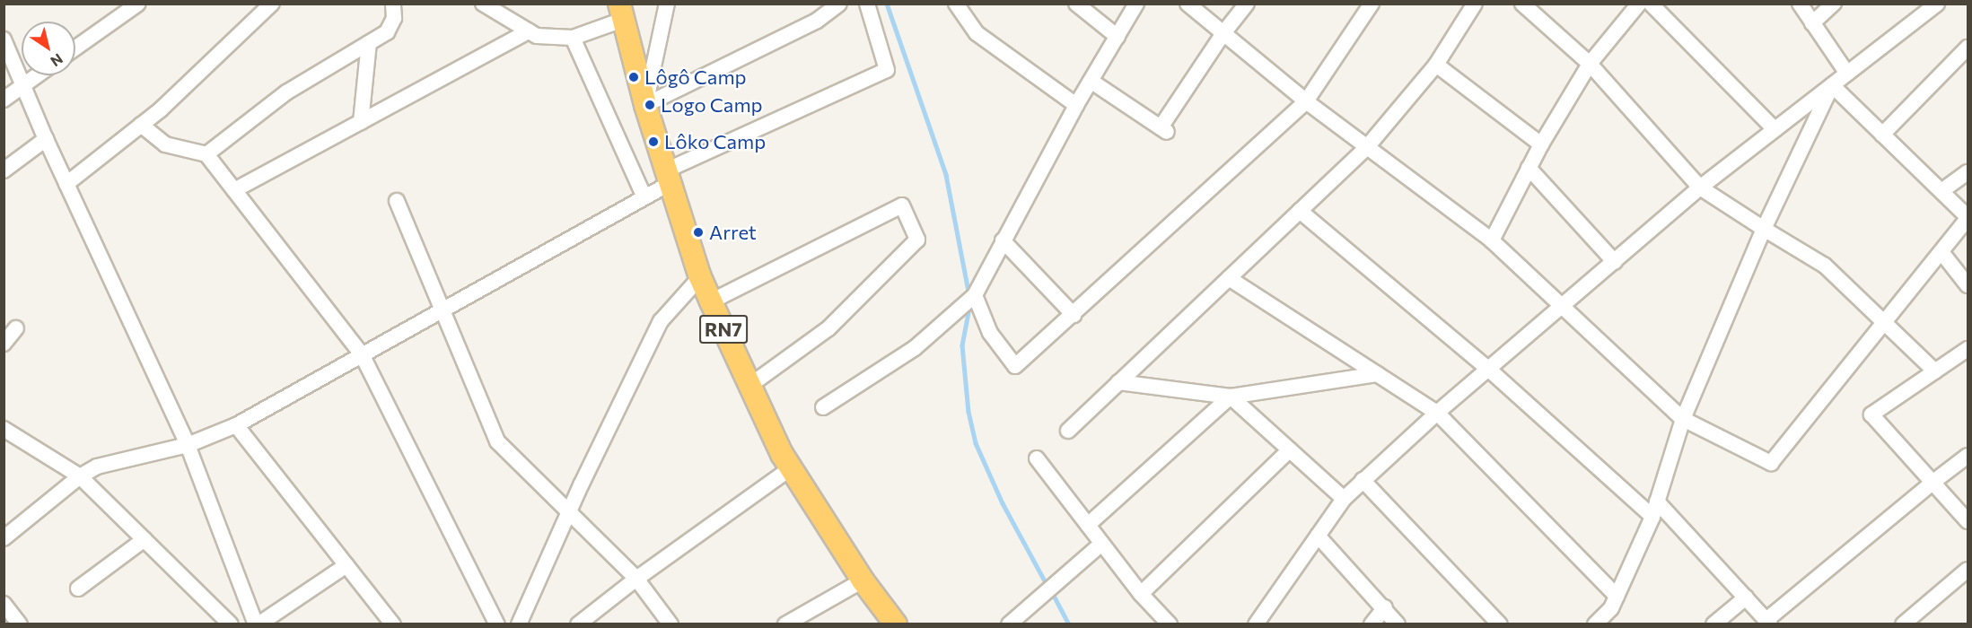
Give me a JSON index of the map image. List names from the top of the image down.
{
  "streets": {
    "highway": ["RN7"]
  },
  "places": [
    "Lôgô Camp",
    "Logo Camp",
    "Lôko Camp",
    "Arret"
  ],
  "north": "bottom right"
}
